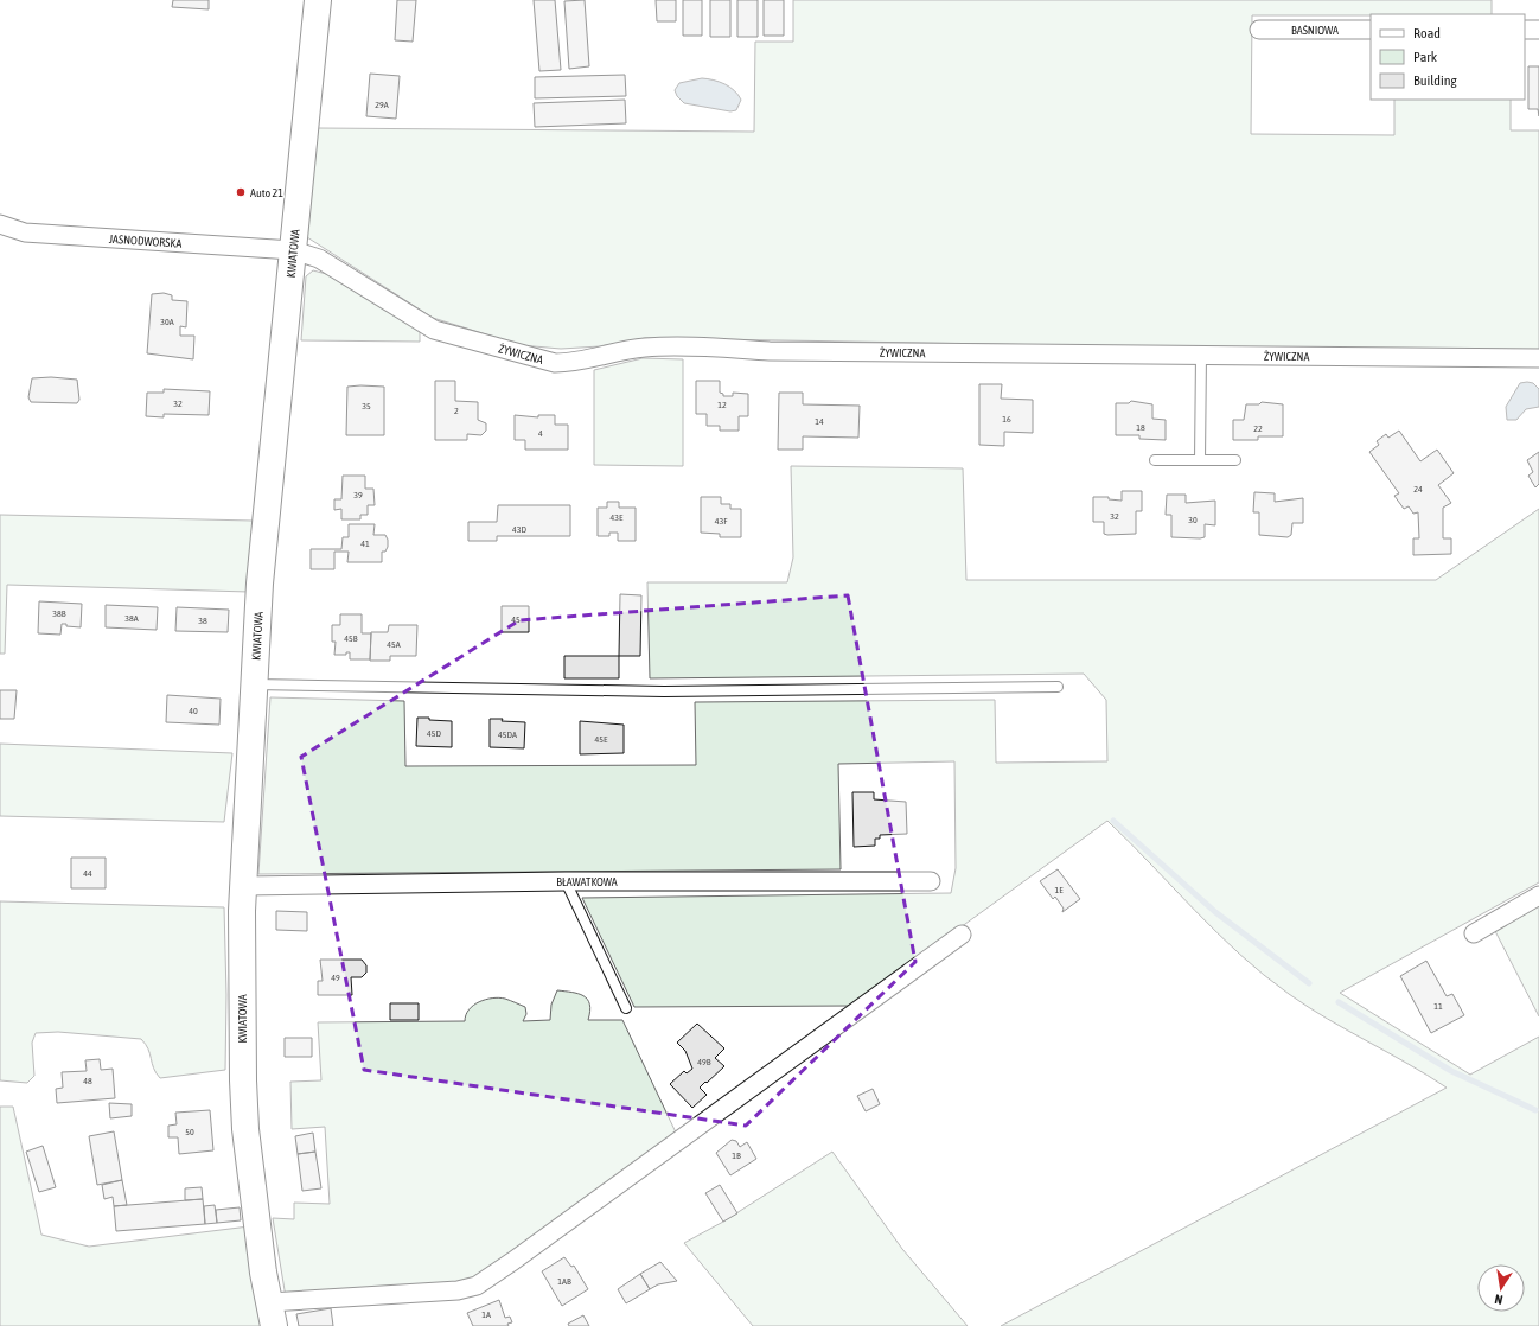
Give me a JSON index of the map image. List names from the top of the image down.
{
  "streets": {
    "street": [
      "BAŚNIOWA",
      "JASNODWORSKA",
      "KWIATOWA",
      "ŻYWICZNA",
      "BŁAWATKOWA"
    ]
  },
  "crossings": [
    ["JASNODWORSKA", "KWIATOWA"],
    ["JASNODWORSKA", "ŻYWICZNA"],
    ["KWIATOWA", "ŻYWICZNA"],
    ["KWIATOWA", "BŁAWATKOWA"]
  ],
  "places": ["Auto 21"],
  "house_numbers": [
    "29A",
    "30A",
    "32",
    "12",
    "35",
    "2",
    "16",
    "14",
    "18",
    "22",
    "4",
    "24",
    "39",
    "32",
    "43E",
    "30",
    "43F",
    "43D",
    "41",
    "38B",
    "38A",
    "45",
    "38",
    "45B",
    "45A",
    "40",
    "45D",
    "45DA",
    "45E",
    "44",
    "1E",
    "49",
    "11",
    "49B",
    "48",
    "50",
    "1B",
    "1AB",
    "1A"
  ],
  "legend": ["Road", "Park", "Building"],
  "north": "bottom"
}
